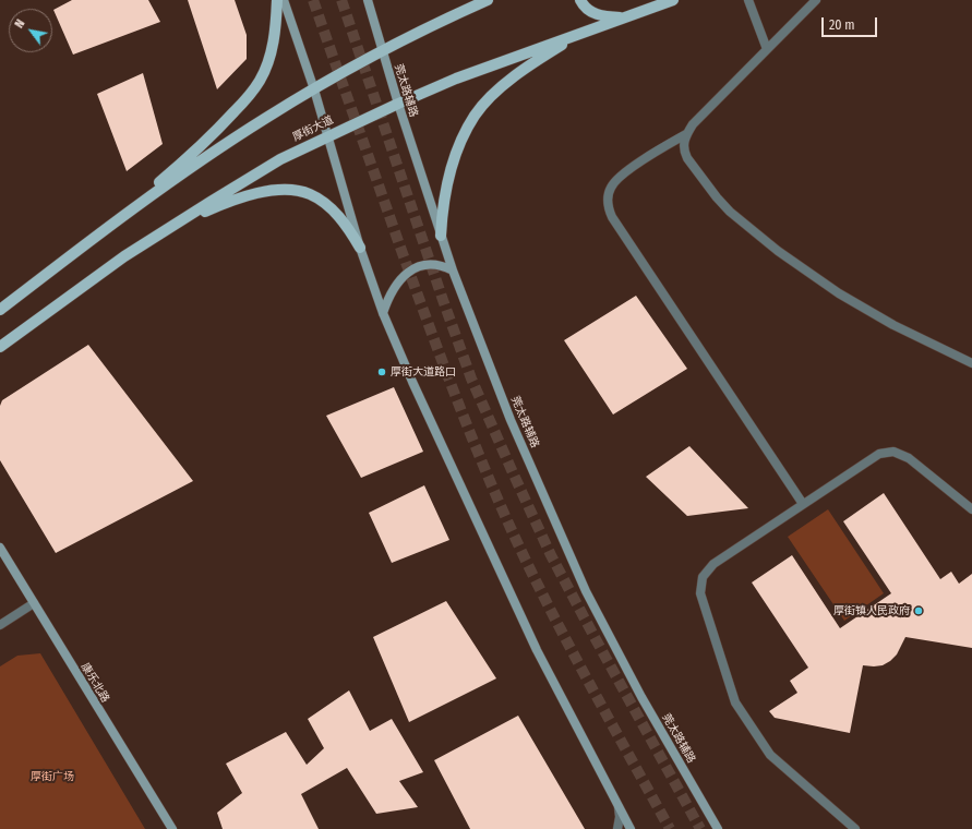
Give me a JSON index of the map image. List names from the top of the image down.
{
  "streets": {
    "main road": ["莞太路辅路", "厚街大道", "康乐北路"]
  },
  "crossings": [
    ["莞太路辅路", "厚街大道"]
  ],
  "parks": ["厚街广场"],
  "places": ["厚街大道路口", "厚街镇人民政府"],
  "scale_bar": "20 m",
  "north": "top left"
}
